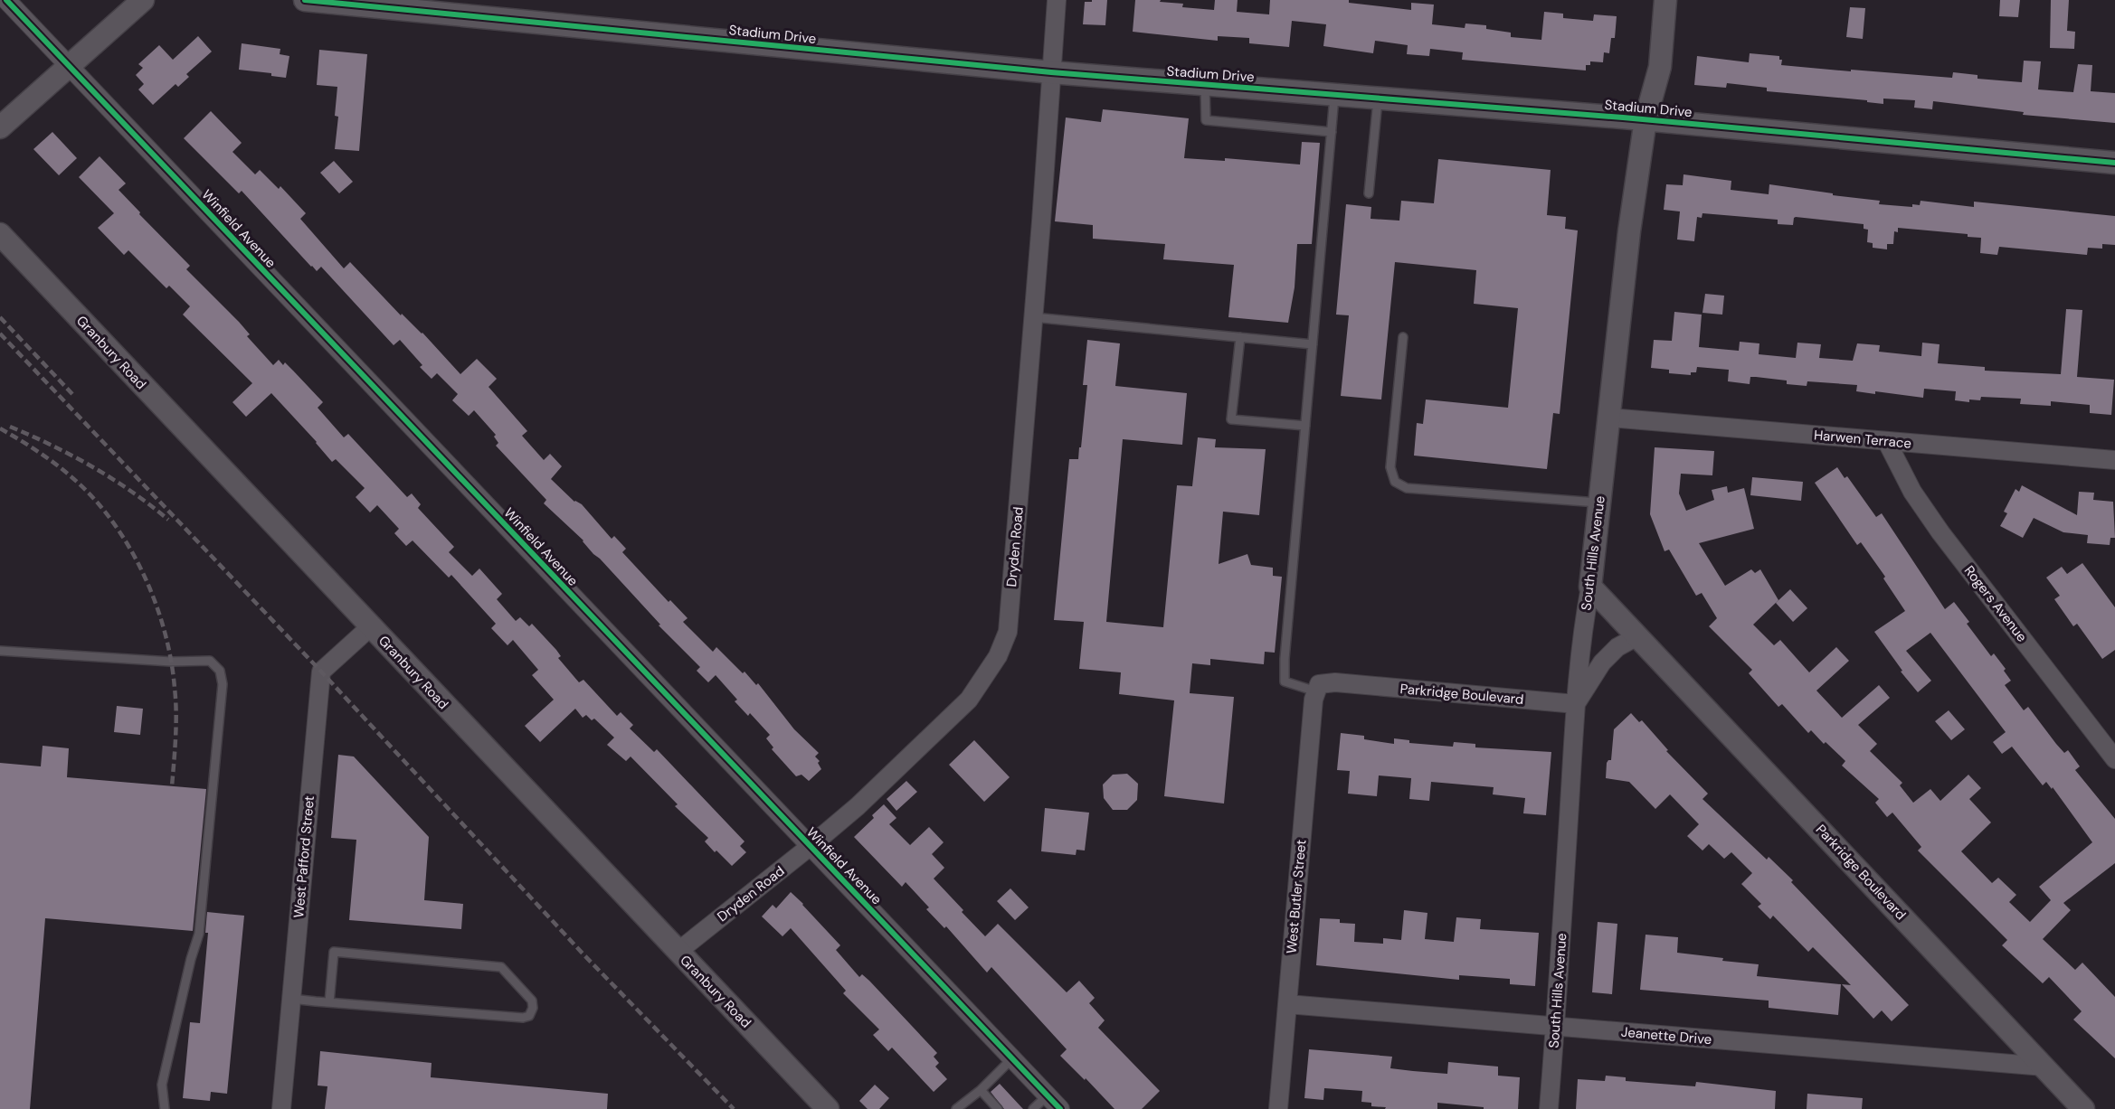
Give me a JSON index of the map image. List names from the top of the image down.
{
  "streets": {
    "street": [
      "Stadium Drive",
      "Winfield Avenue",
      "Granbury Road",
      "Harwen Terrace",
      "Dryden Road",
      "South Hills Avenue",
      "Rogers Avenue",
      "Parkridge Boulevard",
      "West Pafford Street",
      "West Butler Street",
      "Jeanette Drive"
    ]
  },
  "crossings": [
    ["Stadium Drive", "Dryden Road"],
    ["Stadium Drive", "South Hills Avenue"],
    ["Winfield Avenue", "Dryden Road"],
    ["Granbury Road", "Dryden Road"],
    ["Granbury Road", "West Pafford Street"],
    ["Harwen Terrace", "South Hills Avenue"],
    ["Harwen Terrace", "Rogers Avenue"],
    ["South Hills Avenue", "Parkridge Boulevard"],
    ["South Hills Avenue", "Jeanette Drive"],
    ["Parkridge Boulevard", "West Butler Street"],
    ["Parkridge Boulevard", "Jeanette Drive"],
    ["West Butler Street", "Jeanette Drive"]
  ]
}
